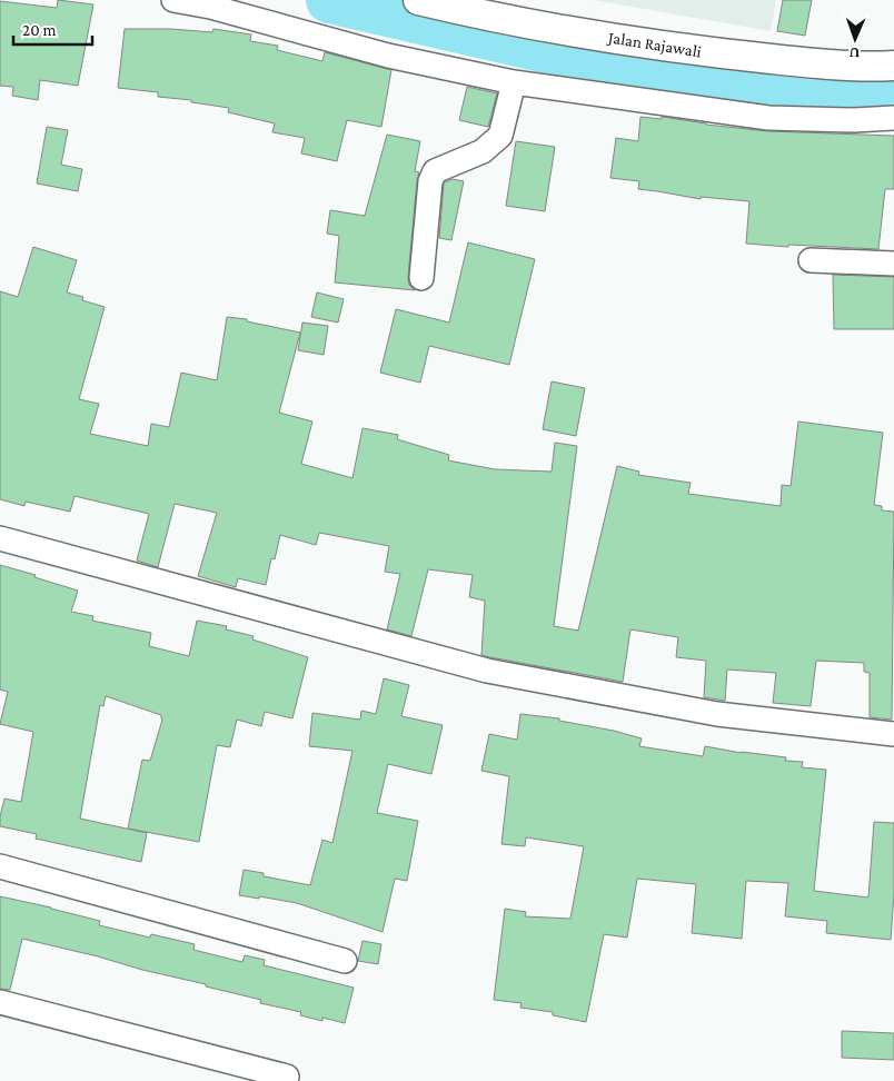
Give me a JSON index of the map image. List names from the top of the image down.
{
  "streets": {
    "street": ["Jalan Rajawali"]
  },
  "scale_bar": "20 m",
  "north": "bottom"
}
